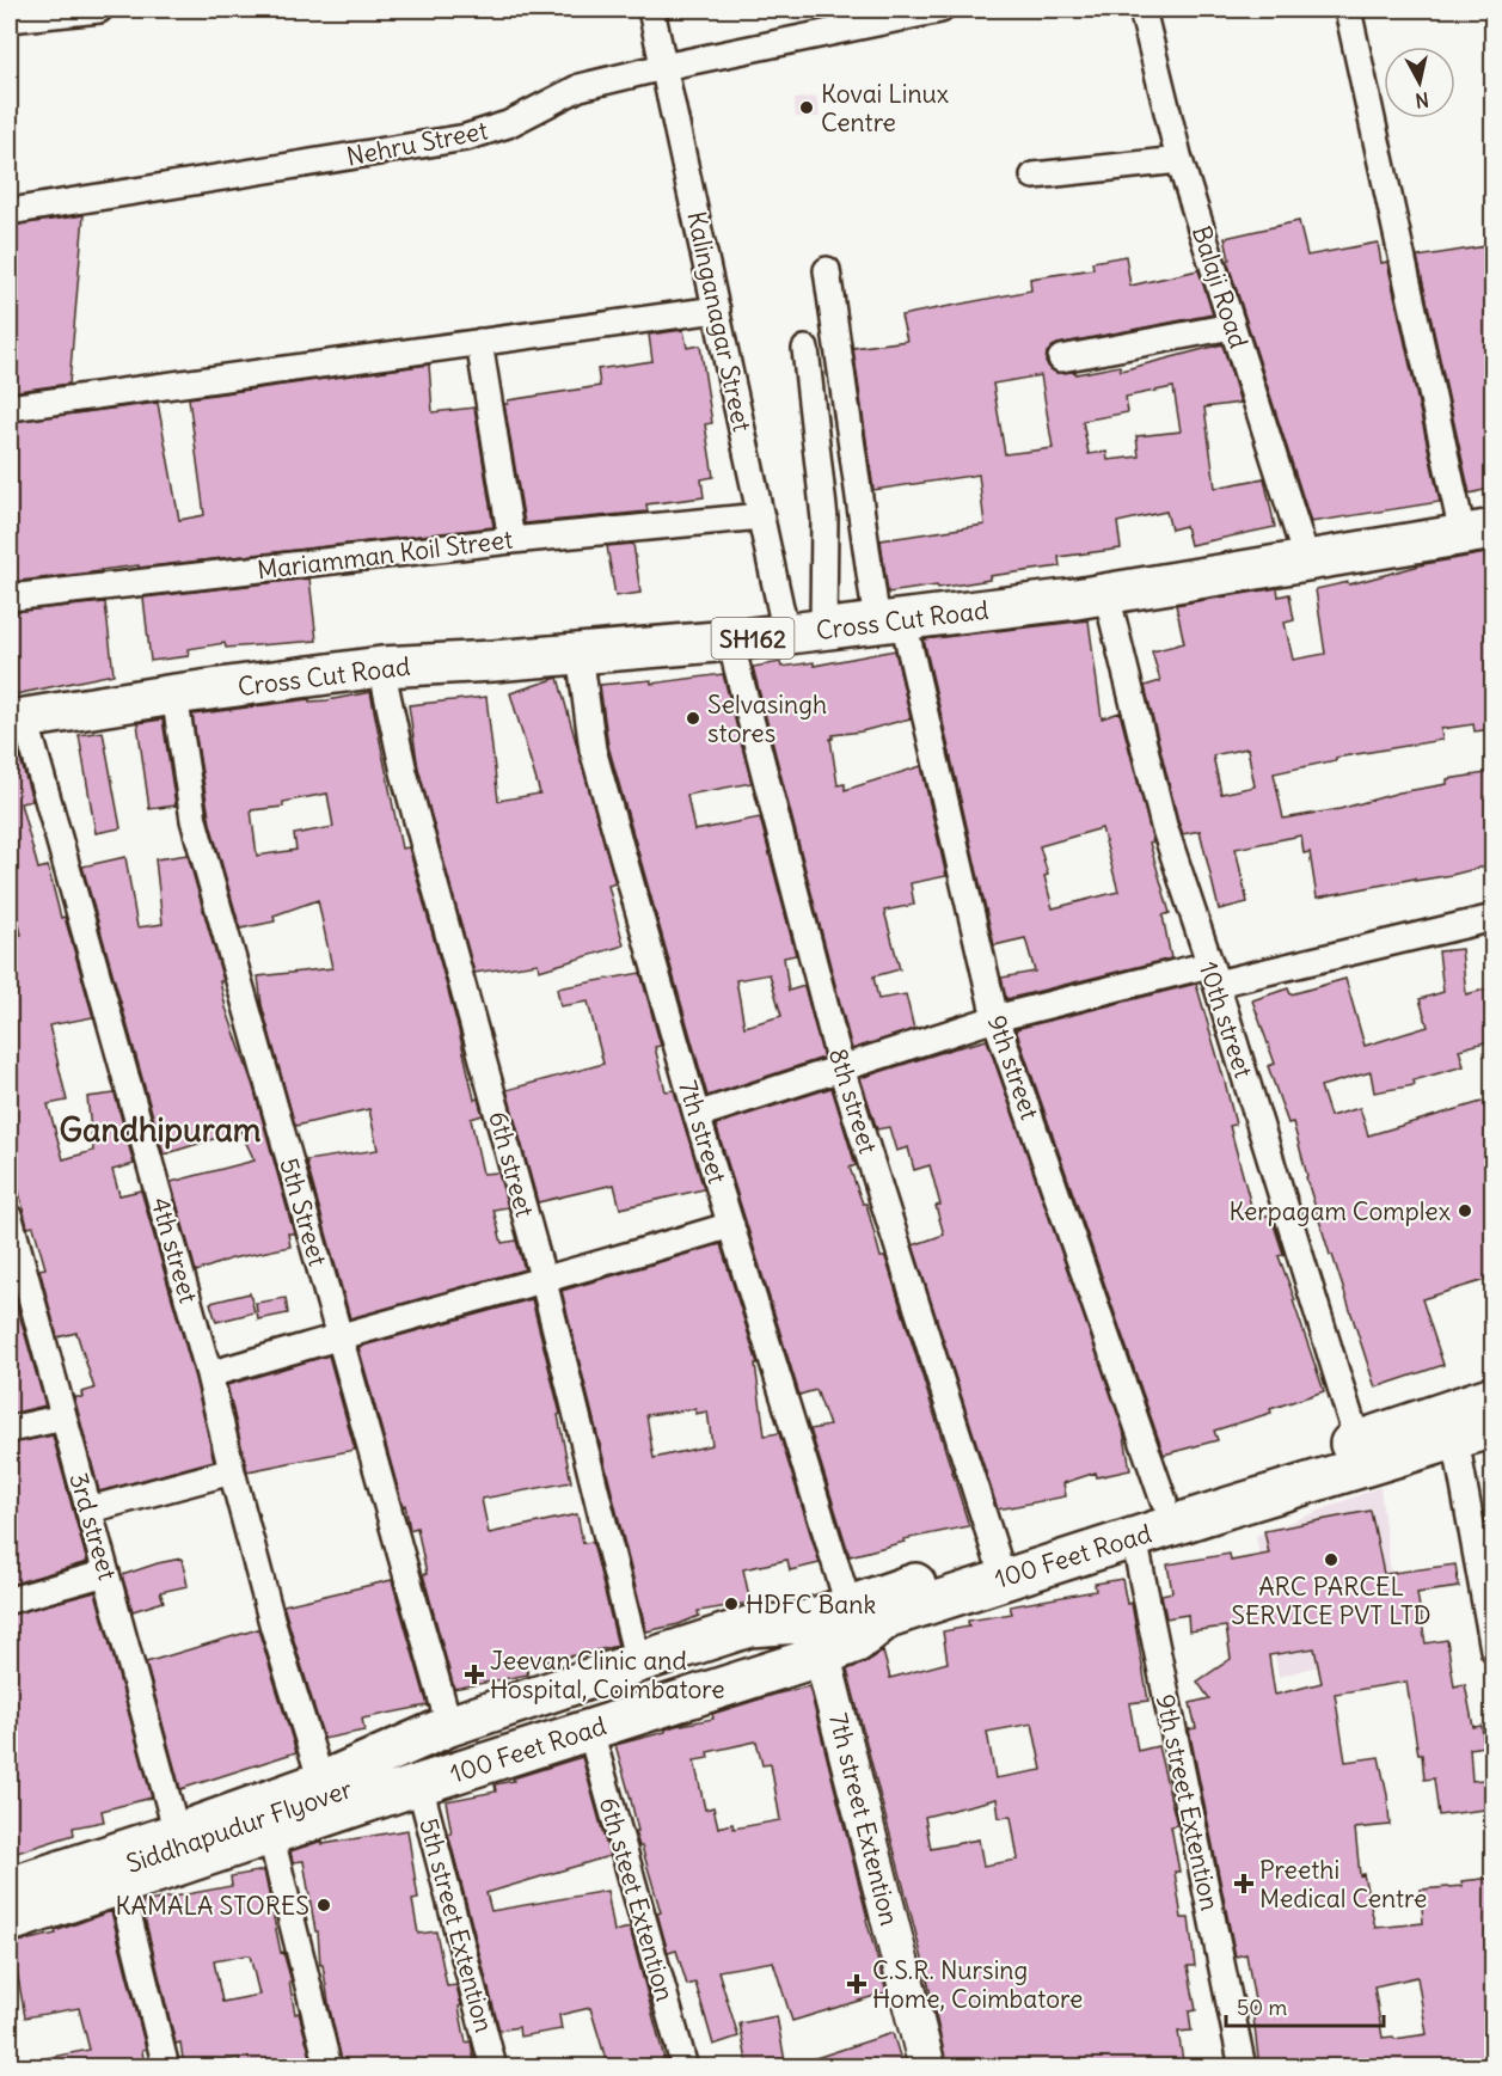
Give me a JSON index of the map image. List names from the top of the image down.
{
  "streets": {
    "main road": [
      "Cross Cut Road",
      "SH162",
      "100 Feet Road",
      "Siddhapudur Flyover"
    ],
    "street": [
      "Nehru Street",
      "Balaji Road",
      "Kalinganagar Street",
      "Mariamman Koil Street",
      "10th street",
      "9th street",
      "8th street",
      "7th street",
      "6th street",
      "5th Street",
      "4th street",
      "3rd street",
      "9th street Extention",
      "7th street Extention",
      "6th steet Extention",
      "5th street Extention"
    ]
  },
  "crossings": [
    ["Nehru Street", "Kalinganagar Street"],
    ["Balaji Road", "Cross Cut Road"],
    ["Kalinganagar Street", "Mariamman Koil Street"],
    ["Kalinganagar Street", "Cross Cut Road"],
    ["Cross Cut Road", "10th street"],
    ["Cross Cut Road", "9th street"],
    ["Cross Cut Road", "8th street"],
    ["Cross Cut Road", "7th street"],
    ["Cross Cut Road", "6th street"],
    ["Cross Cut Road", "5th Street"],
    ["Cross Cut Road", "4th street"],
    ["10th street", "100 Feet Road"],
    ["9th street", "100 Feet Road"],
    ["8th street", "100 Feet Road"],
    ["7th street", "100 Feet Road"],
    ["6th street", "100 Feet Road"],
    ["5th Street", "100 Feet Road"],
    ["5th Street", "Siddhapudur Flyover"],
    ["4th street", "100 Feet Road"],
    ["3rd street", "100 Feet Road"],
    ["100 Feet Road", "9th street Extention"],
    ["100 Feet Road", "7th street Extention"],
    ["100 Feet Road", "Siddhapudur Flyover"],
    ["100 Feet Road", "6th steet Extention"],
    ["100 Feet Road", "5th street Extention"],
    ["7th street Extention", "Siddhapudur Flyover"]
  ],
  "districts": ["Gandhipuram"],
  "places": {
    "other": [
      "Kovai Linux Centre",
      "Selvasingh stores",
      "Kerpagam Complex",
      "ARC PARCEL SERVICE PVT LTD",
      "HDFC Bank",
      "KAMALA STORES"
    ],
    "health": ["Jeevan Clinic and Hospital, Coimbatore", "Preethi Medical Centre", "C.S.R. Nursing Home, Coimbatore"]
  },
  "scale_bar": "50 m",
  "north": "bottom"
}
